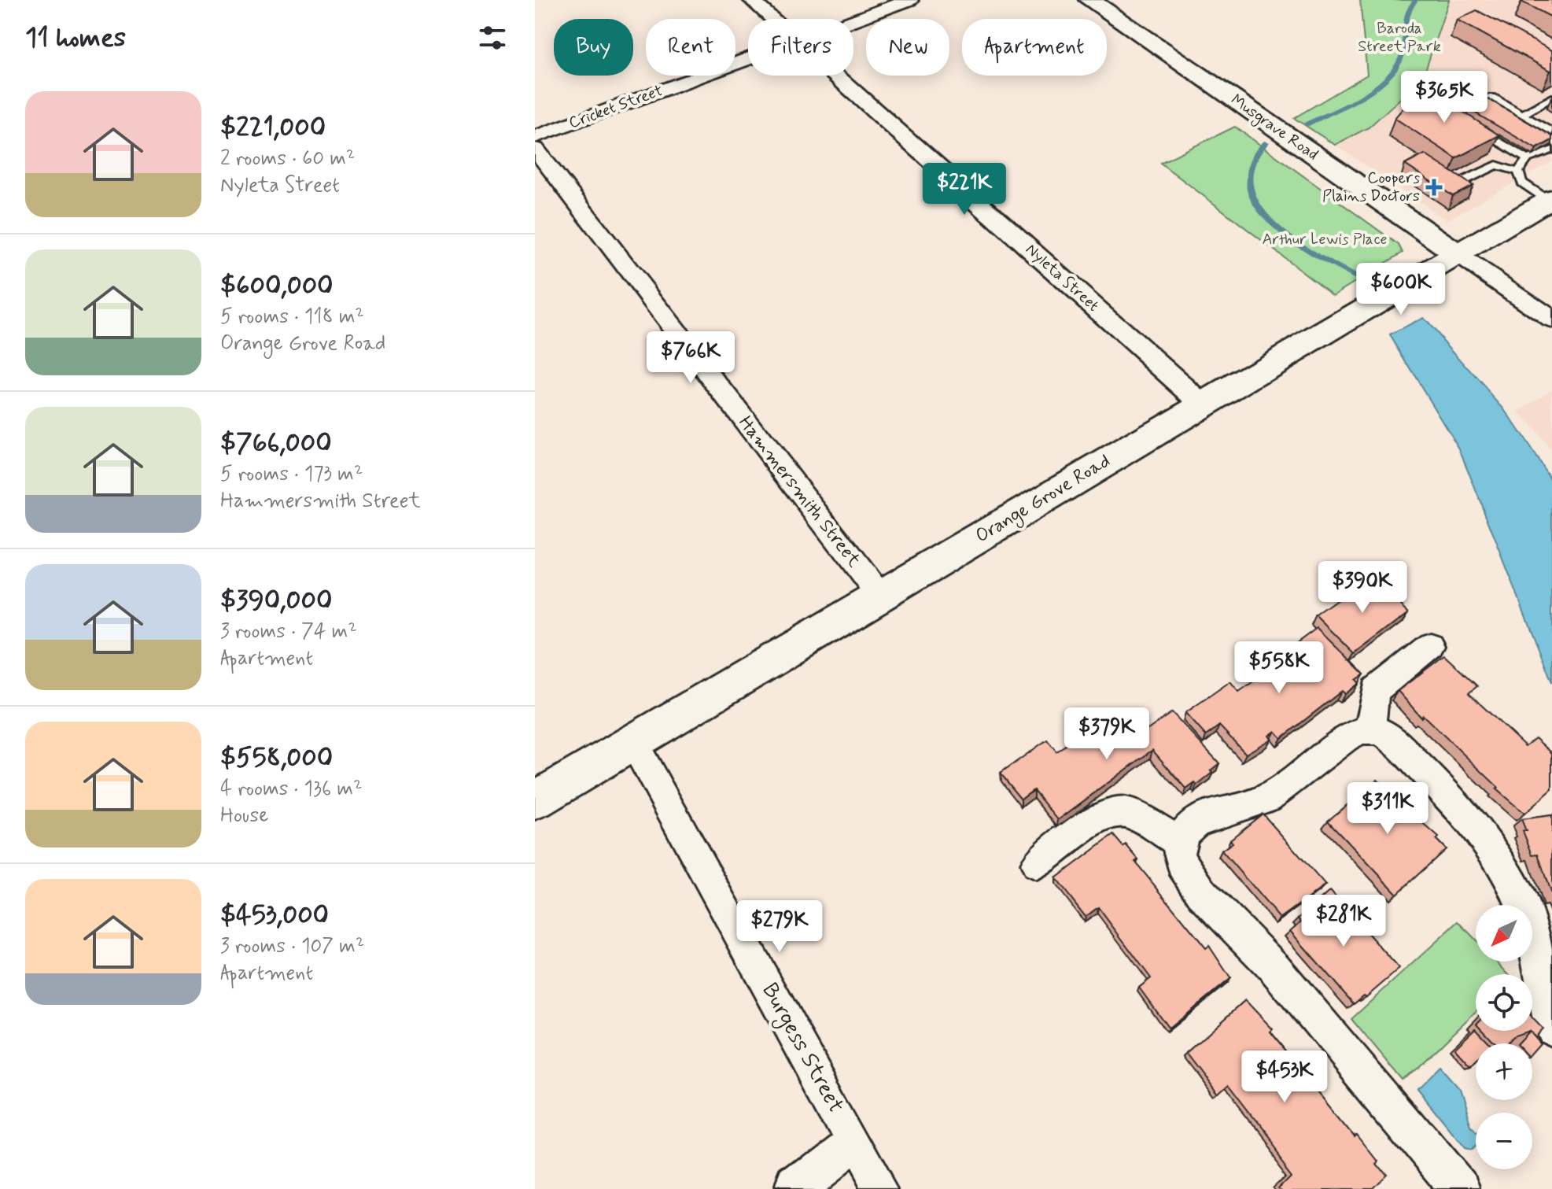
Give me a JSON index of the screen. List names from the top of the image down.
{
  "streets": {
    "main road": ["Musgrave Road", "Orange Grove Road"],
    "street": [
      "Cricket Street",
      "Nyleta Street",
      "Hammersmith Street",
      "Burgess Street"
    ]
  },
  "crossings": [
    ["Musgrave Road", "Orange Grove Road"],
    ["Nyleta Street", "Orange Grove Road"],
    ["Hammersmith Street", "Orange Grove Road"],
    ["Orange Grove Road", "Burgess Street"]
  ],
  "parks": ["Baroda Street Park", "Arthur Lewis Place"],
  "places": {
    "health": ["Coopers Plains Doctors"]
  },
  "north": "bottom left",
  "page": {
    "heading": "11 homes",
    "chip": [
      "Buy",
      "Rent",
      "Filters",
      "New",
      "Apartment"
    ],
    "price": [
      "$365K",
      "$221K",
      "$600K",
      "$766K",
      "$390K",
      "$558K",
      "$379K",
      "$311K",
      "$281K",
      "$279K",
      "$453K"
    ],
    "list": [
      {
        "name": "$221,000",
        "note": "2 rooms · 60 m² · Nyleta Street"
      },
      {
        "name": "$600,000",
        "note": "5 rooms · 118 m² · Orange Grove Road"
      },
      {
        "name": "$766,000",
        "note": "5 rooms · 173 m² · Hammersmith Street"
      },
      {
        "name": "$390,000",
        "note": "3 rooms · 74 m² · Apartment"
      },
      {
        "name": "$558,000",
        "note": "4 rooms · 136 m² · House"
      },
      {
        "name": "$453,000",
        "note": "3 rooms · 107 m² · Apartment"
      }
    ],
    "map_buttons": ["+", "−"]
  }
}
